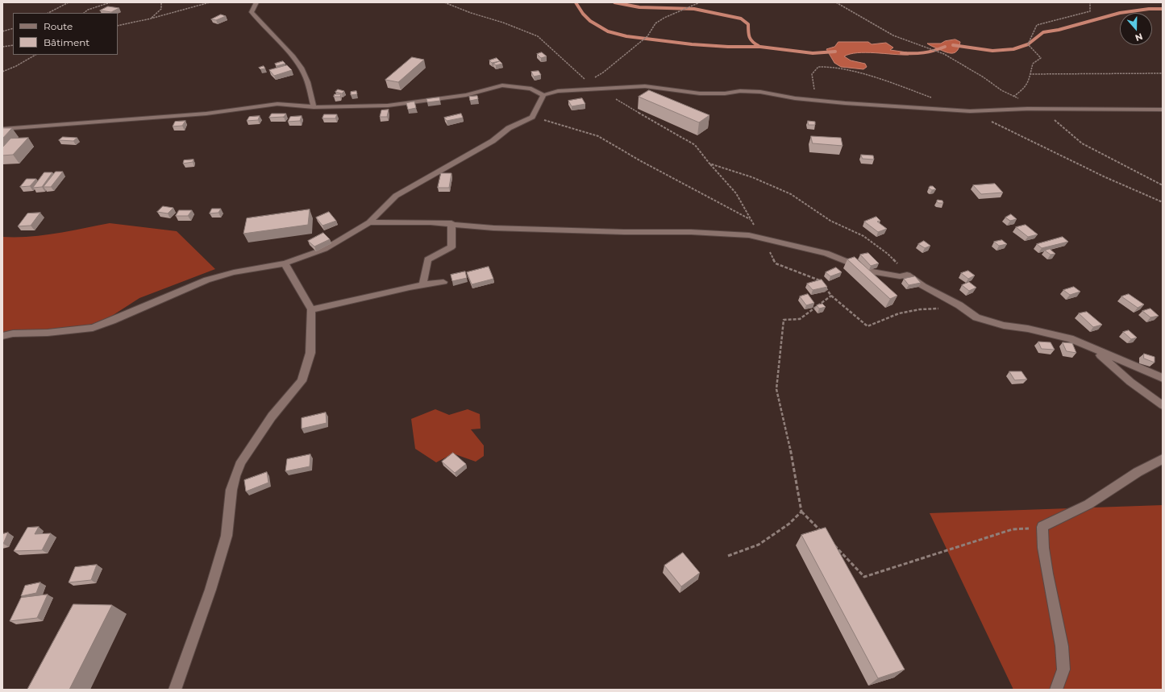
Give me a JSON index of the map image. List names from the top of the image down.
{
  "legend": ["Route", "Bâtiment"],
  "north": "bottom"
}
